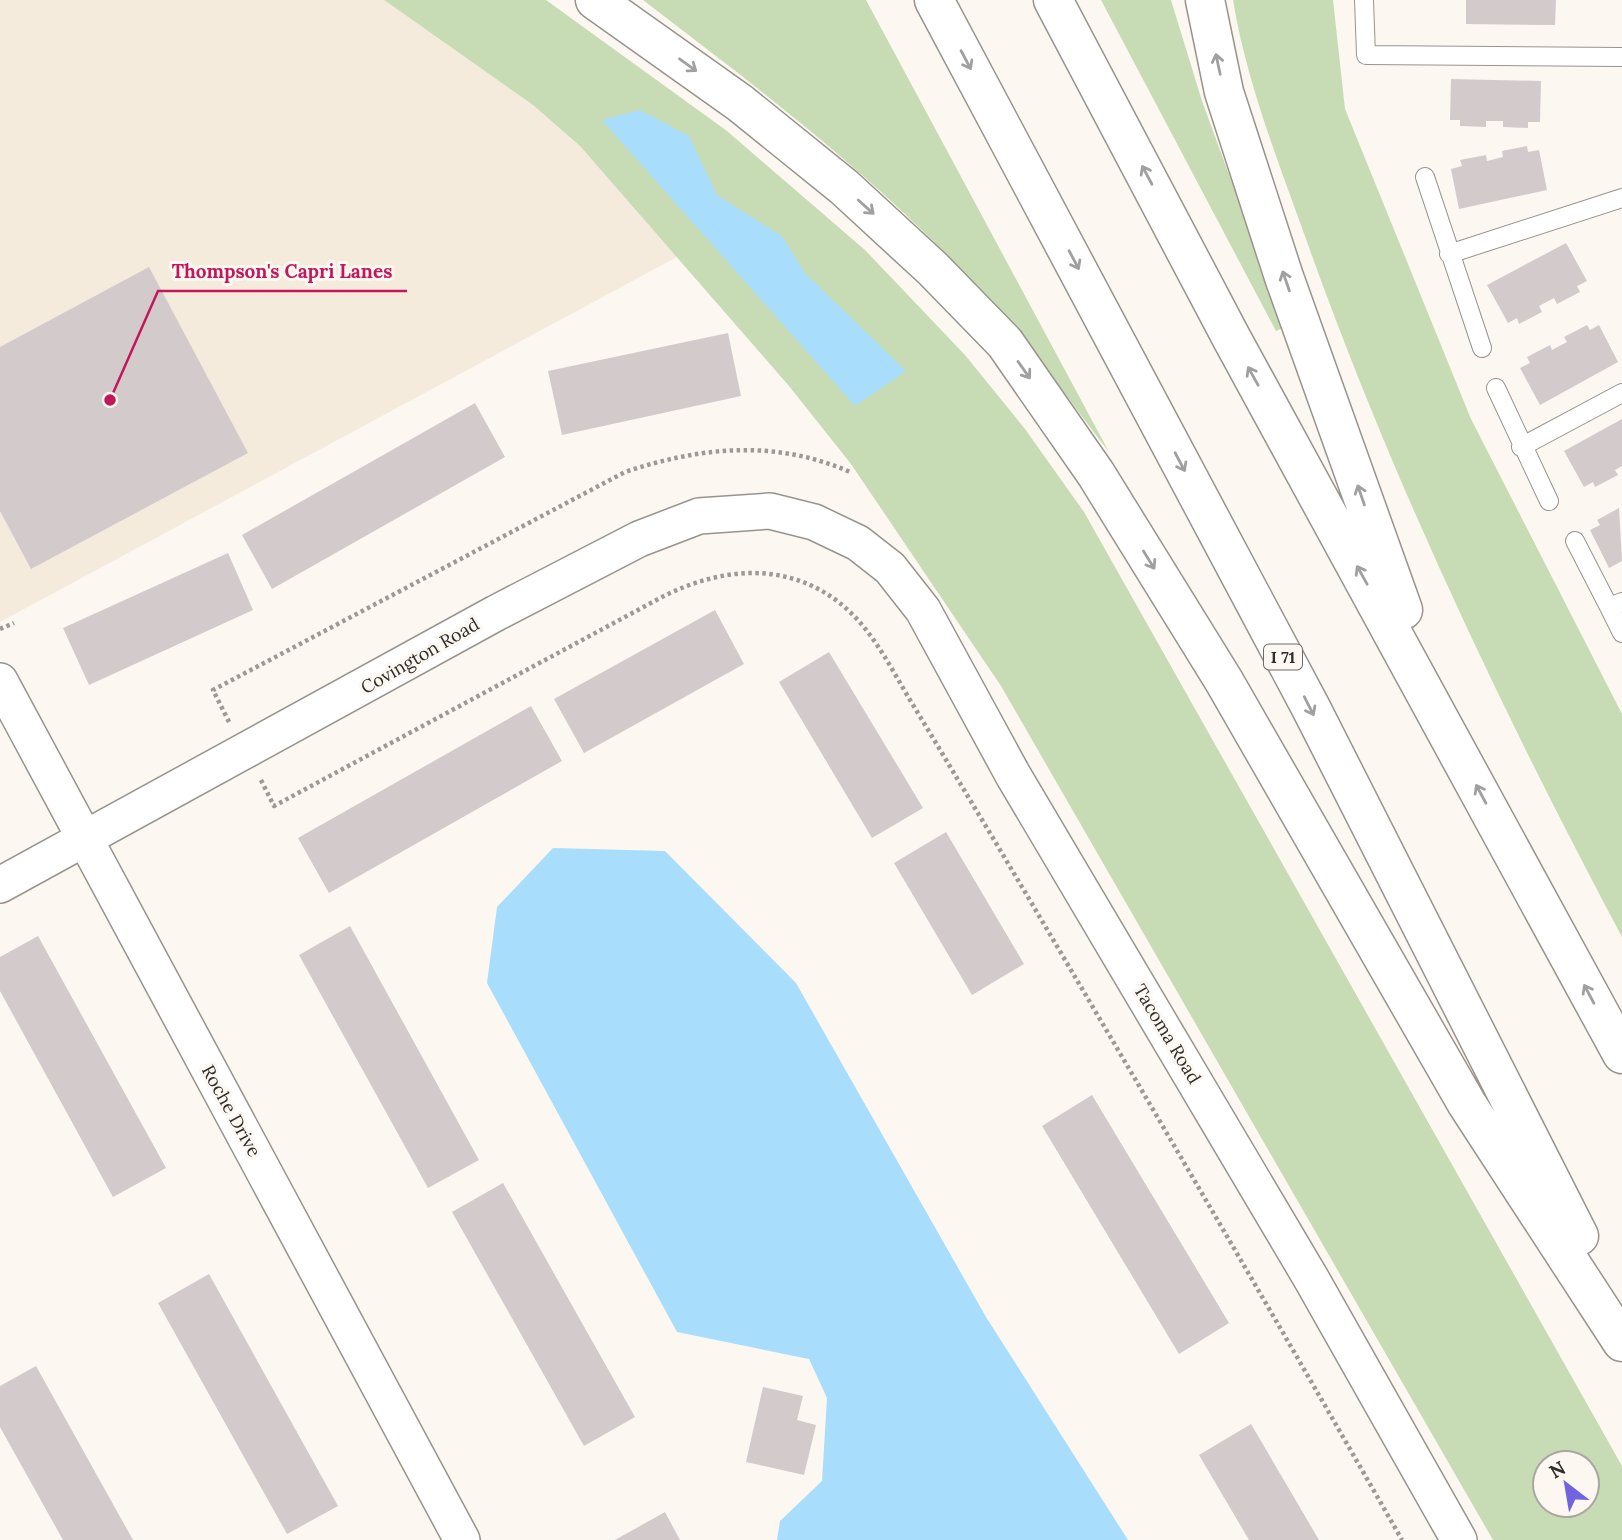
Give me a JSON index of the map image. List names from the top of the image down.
{
  "streets": {
    "highway": ["I 71"],
    "street": ["Covington Road", "Tacoma Road", "Roche Drive"]
  },
  "crossings": [
    ["Covington Road", "Tacoma Road"],
    ["Covington Road", "Roche Drive"]
  ],
  "places": ["Thompson's Capri Lanes"],
  "north": "top left"
}
